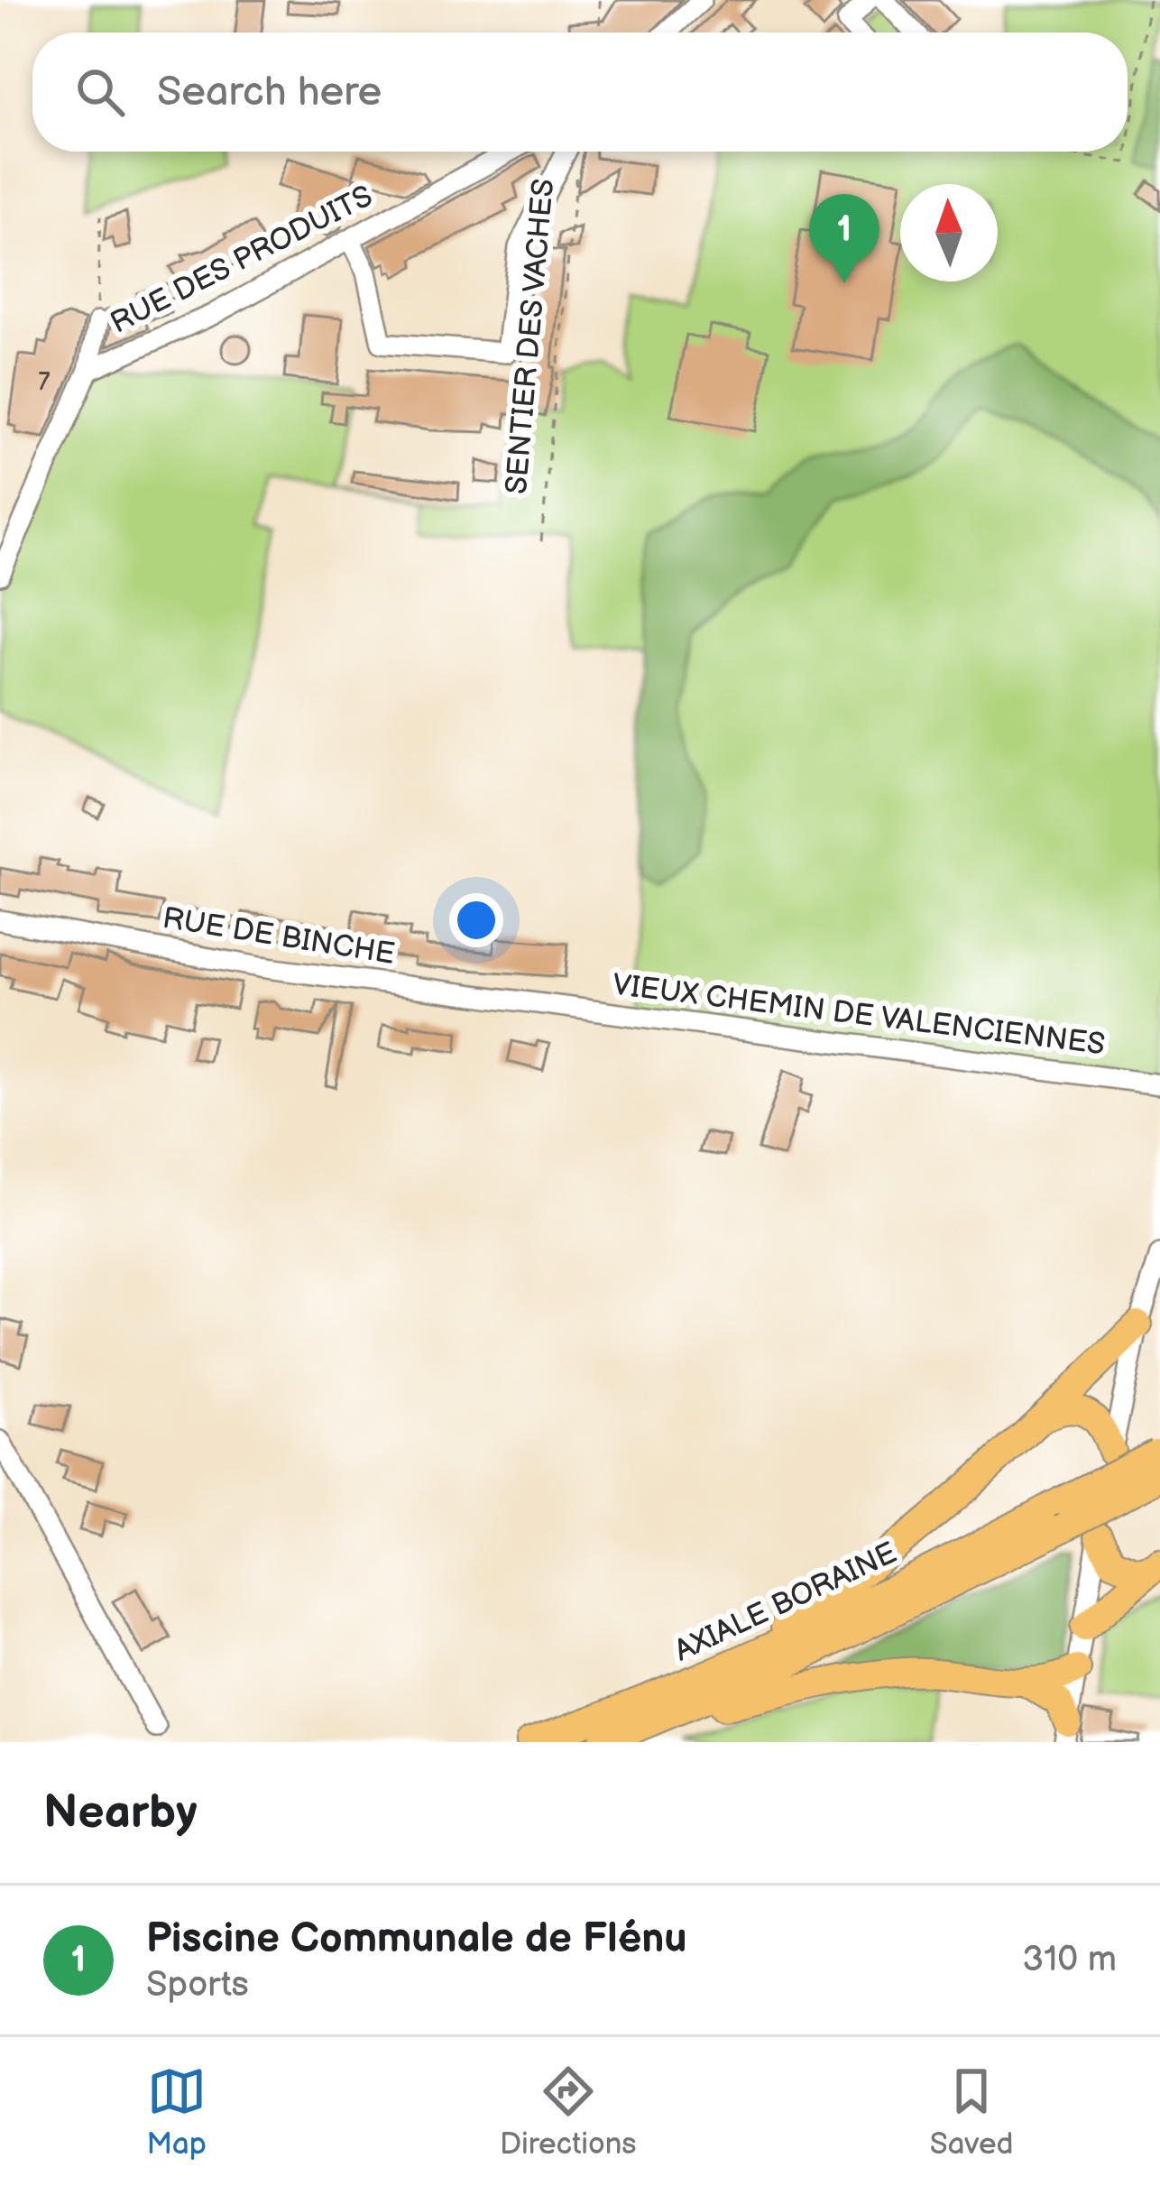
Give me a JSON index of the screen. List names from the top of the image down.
{
  "streets": {
    "highway": ["AXIALE BORAINE"],
    "street": [
      "RUE DES PRODUITS",
      "SENTIER DES VACHES",
      "RUE DE BINCHE",
      "VIEUX CHEMIN DE VALENCIENNES"
    ]
  },
  "crossings": [
    ["RUE DES PRODUITS", "SENTIER DES VACHES"],
    ["RUE DE BINCHE", "VIEUX CHEMIN DE VALENCIENNES"]
  ],
  "house_numbers": ["7"],
  "north": "top",
  "page": {
    "search": "Search here",
    "pins": "1",
    "heading": "Nearby",
    "list": [
      {
        "mark": "1",
        "name": "Piscine Communale de Flénu",
        "note": "Sports",
        "value": "310 m"
      }
    ],
    "nav": ["Map", "Directions", "Saved"]
  }
}
